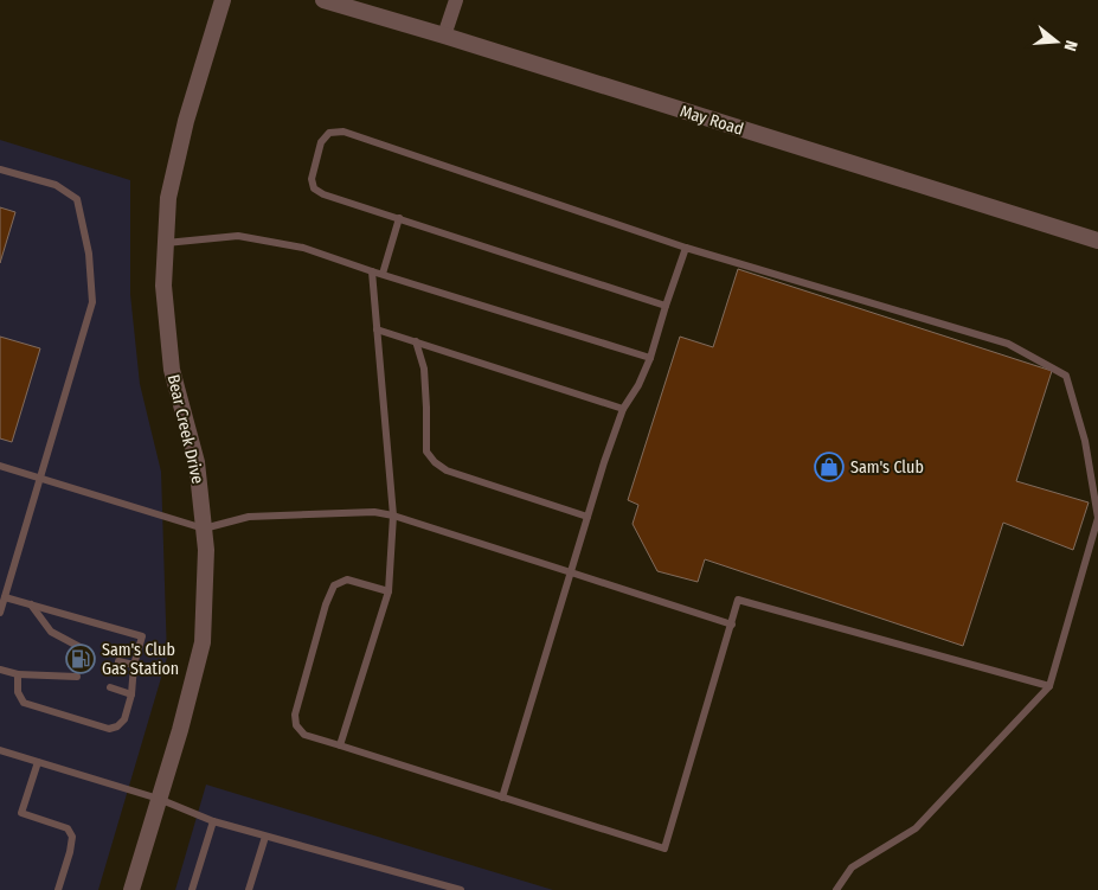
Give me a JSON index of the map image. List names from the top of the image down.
{
  "streets": {
    "street": ["May Road", "Bear Creek Drive"]
  },
  "places": {
    "shop": ["Sam's Club"],
    "fuel station": ["Sam's Club Gas Station"]
  },
  "north": "right"
}
